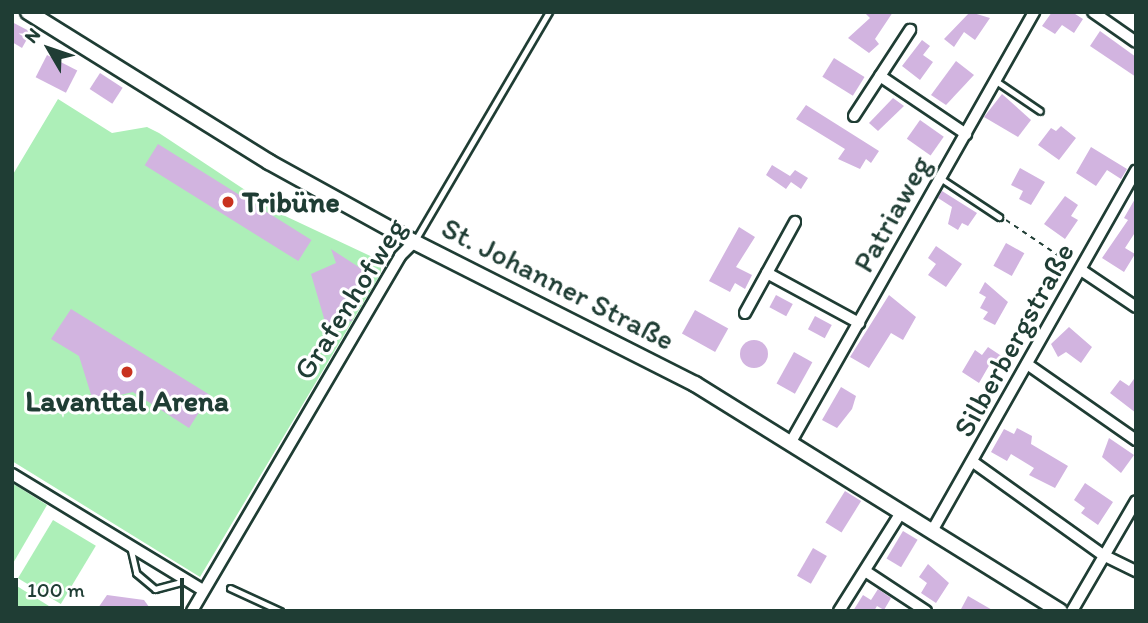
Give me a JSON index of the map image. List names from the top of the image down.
{
  "streets": {
    "street": [
      "Patriaweg",
      "St. Johanner Straße",
      "Grafenhofweg",
      "Silberbergstraße"
    ]
  },
  "crossings": [
    ["Patriaweg", "St. Johanner Straße"],
    ["St. Johanner Straße", "Grafenhofweg"],
    ["St. Johanner Straße", "Silberbergstraße"]
  ],
  "places": ["Tribüne", "Lavanttal Arena"],
  "scale_bar": "100 m",
  "north": "top left"
}
